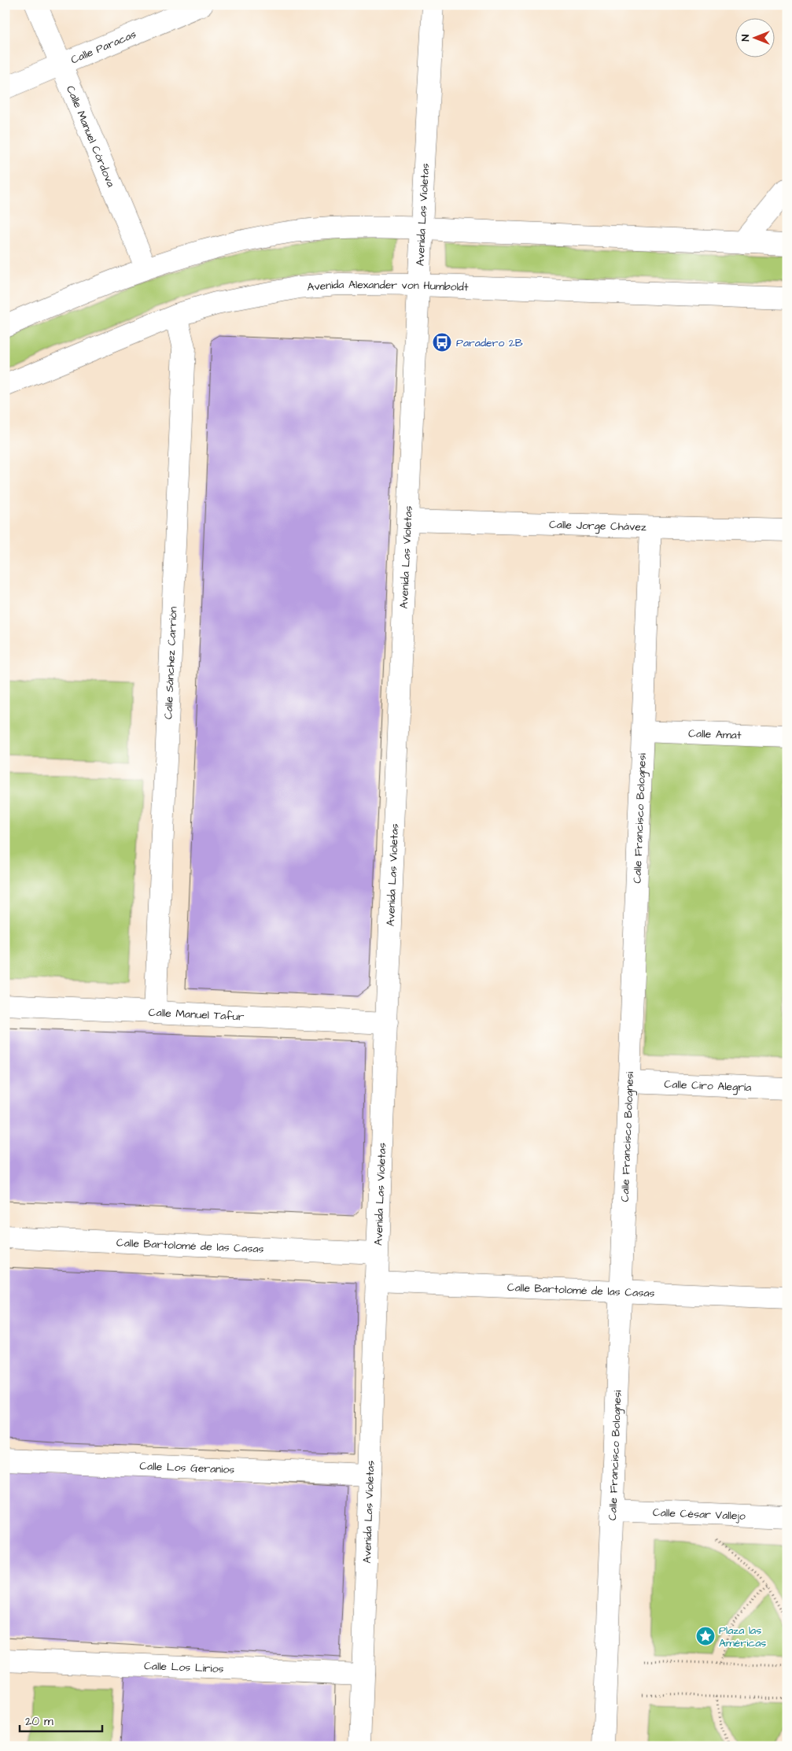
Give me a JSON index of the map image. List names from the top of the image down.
{
  "streets": {
    "street": [
      "Calle Paracas",
      "Calle Manuel Córdova",
      "Avenida Las Violetas",
      "Avenida Alexander von Humboldt",
      "Calle Jorge Chávez",
      "Calle Sánchez Carrión",
      "Calle Amat",
      "Calle Francisco Bolognesi",
      "Calle Manuel Tafur",
      "Calle Ciro Alegría",
      "Calle Bartolomé de las Casas",
      "Calle Los Geranios",
      "Calle César Vallejo",
      "Calle Los Lirios"
    ]
  },
  "crossings": [
    ["Calle Paracas", "Calle Manuel Córdova"],
    ["Avenida Las Violetas", "Avenida Alexander von Humboldt"],
    ["Avenida Las Violetas", "Calle Jorge Chávez"],
    ["Avenida Las Violetas", "Calle Manuel Tafur"],
    ["Avenida Las Violetas", "Calle Bartolomé de las Casas"],
    ["Avenida Las Violetas", "Calle Los Geranios"],
    ["Avenida Las Violetas", "Calle Los Lirios"],
    ["Avenida Alexander von Humboldt", "Calle Sánchez Carrión"],
    ["Calle Jorge Chávez", "Calle Francisco Bolognesi"],
    ["Calle Sánchez Carrión", "Calle Manuel Tafur"],
    ["Calle Amat", "Calle Francisco Bolognesi"],
    ["Calle Francisco Bolognesi", "Calle Ciro Alegría"],
    ["Calle Francisco Bolognesi", "Calle Bartolomé de las Casas"],
    ["Calle Francisco Bolognesi", "Calle César Vallejo"]
  ],
  "places": {
    "bus stop": ["Paradero 2B"],
    "place": ["Plaza las Américas"]
  },
  "scale_bar": "20 m",
  "north": "left"
}
